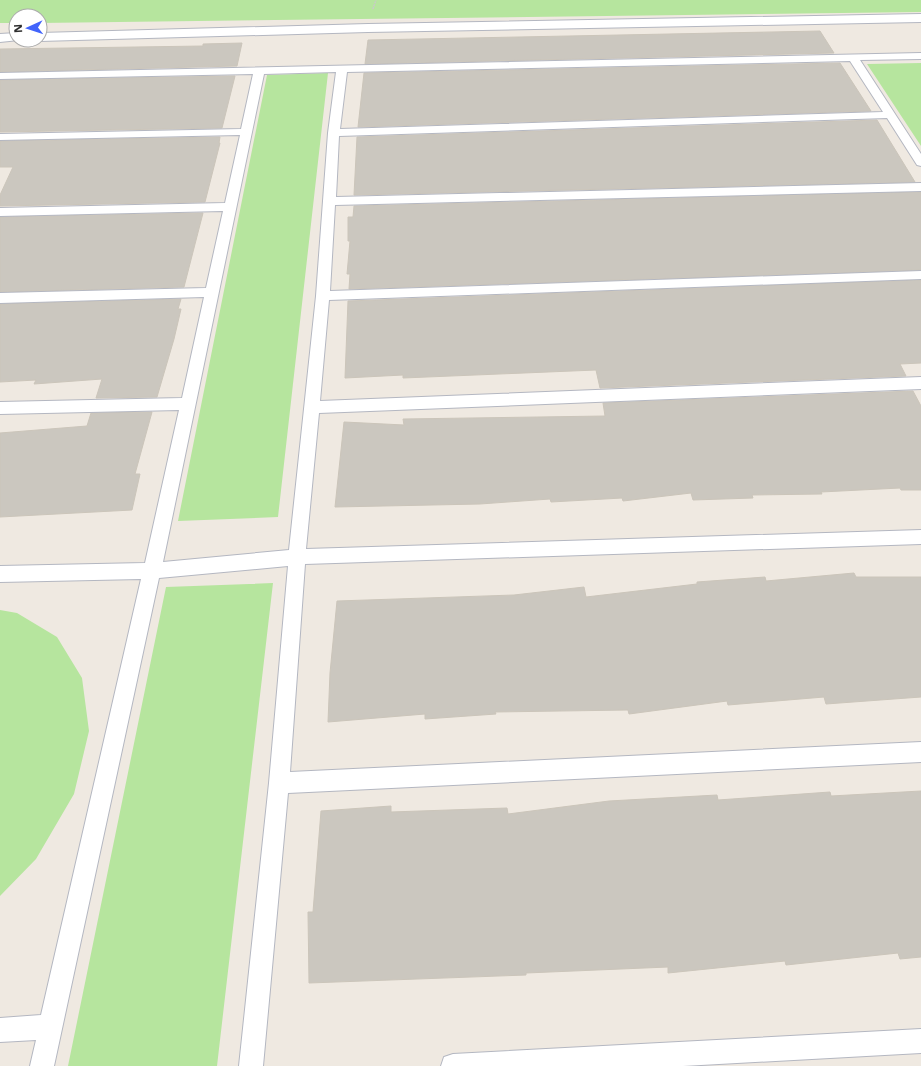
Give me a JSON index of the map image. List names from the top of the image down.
{
  "north": "left"
}
